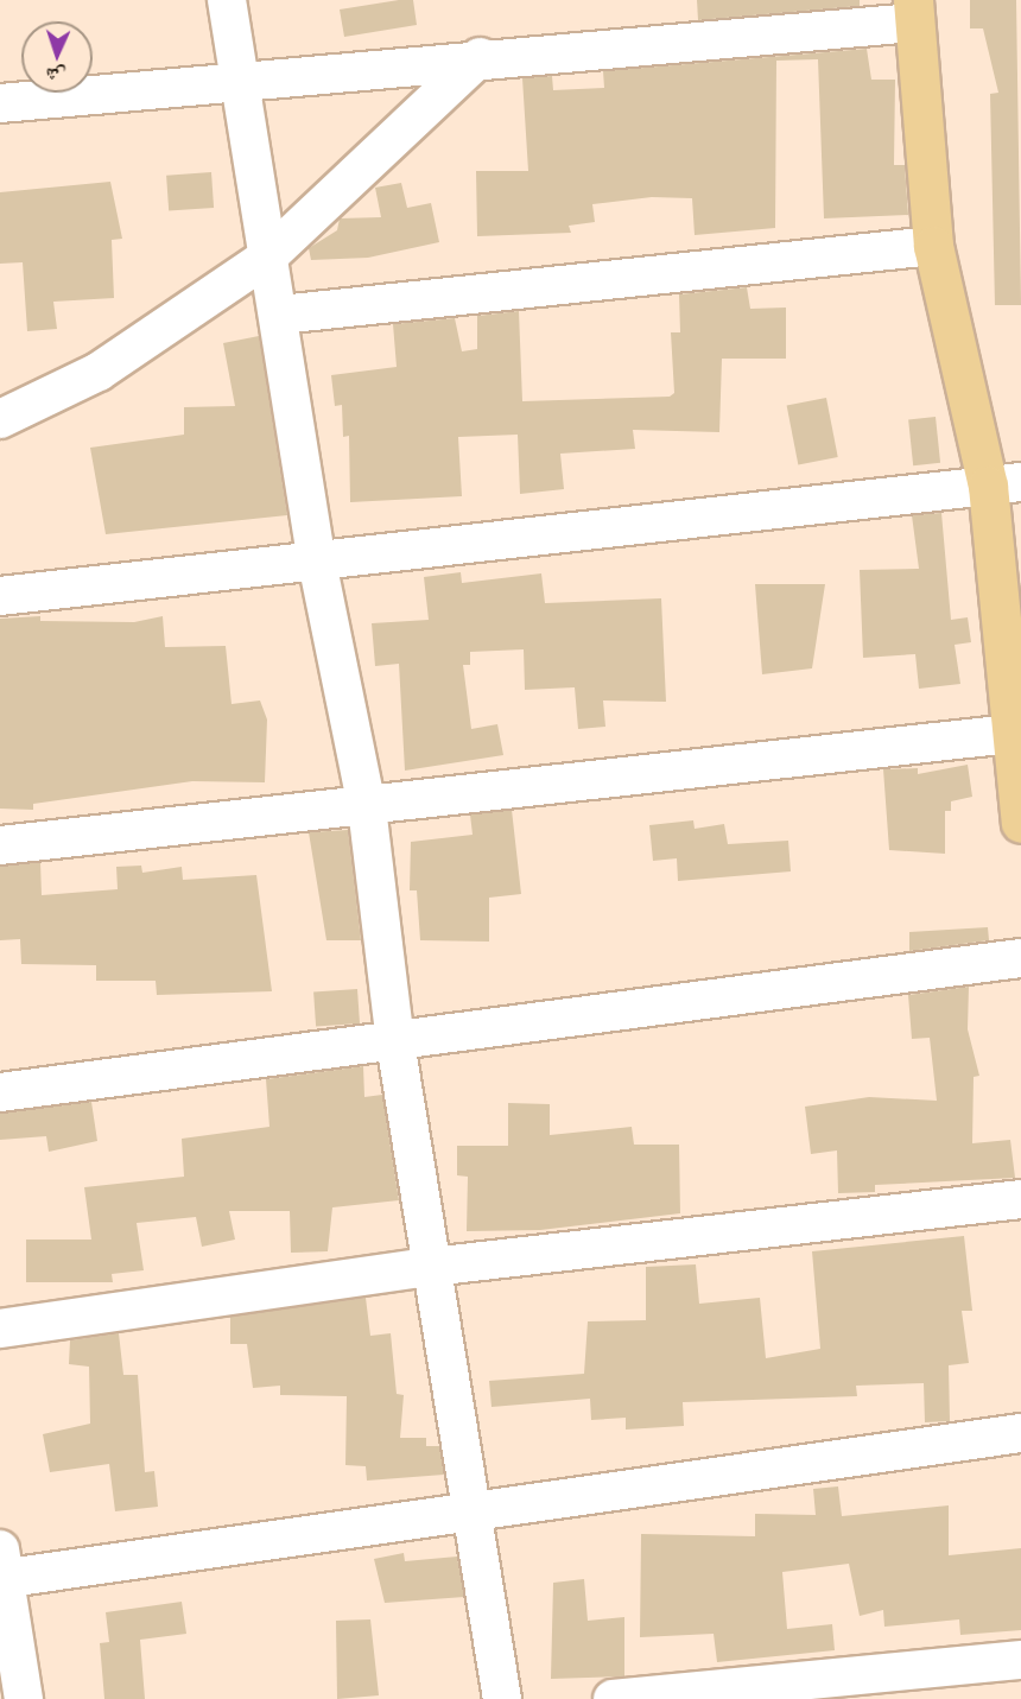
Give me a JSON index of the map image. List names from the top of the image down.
{
  "north": "bottom"
}
